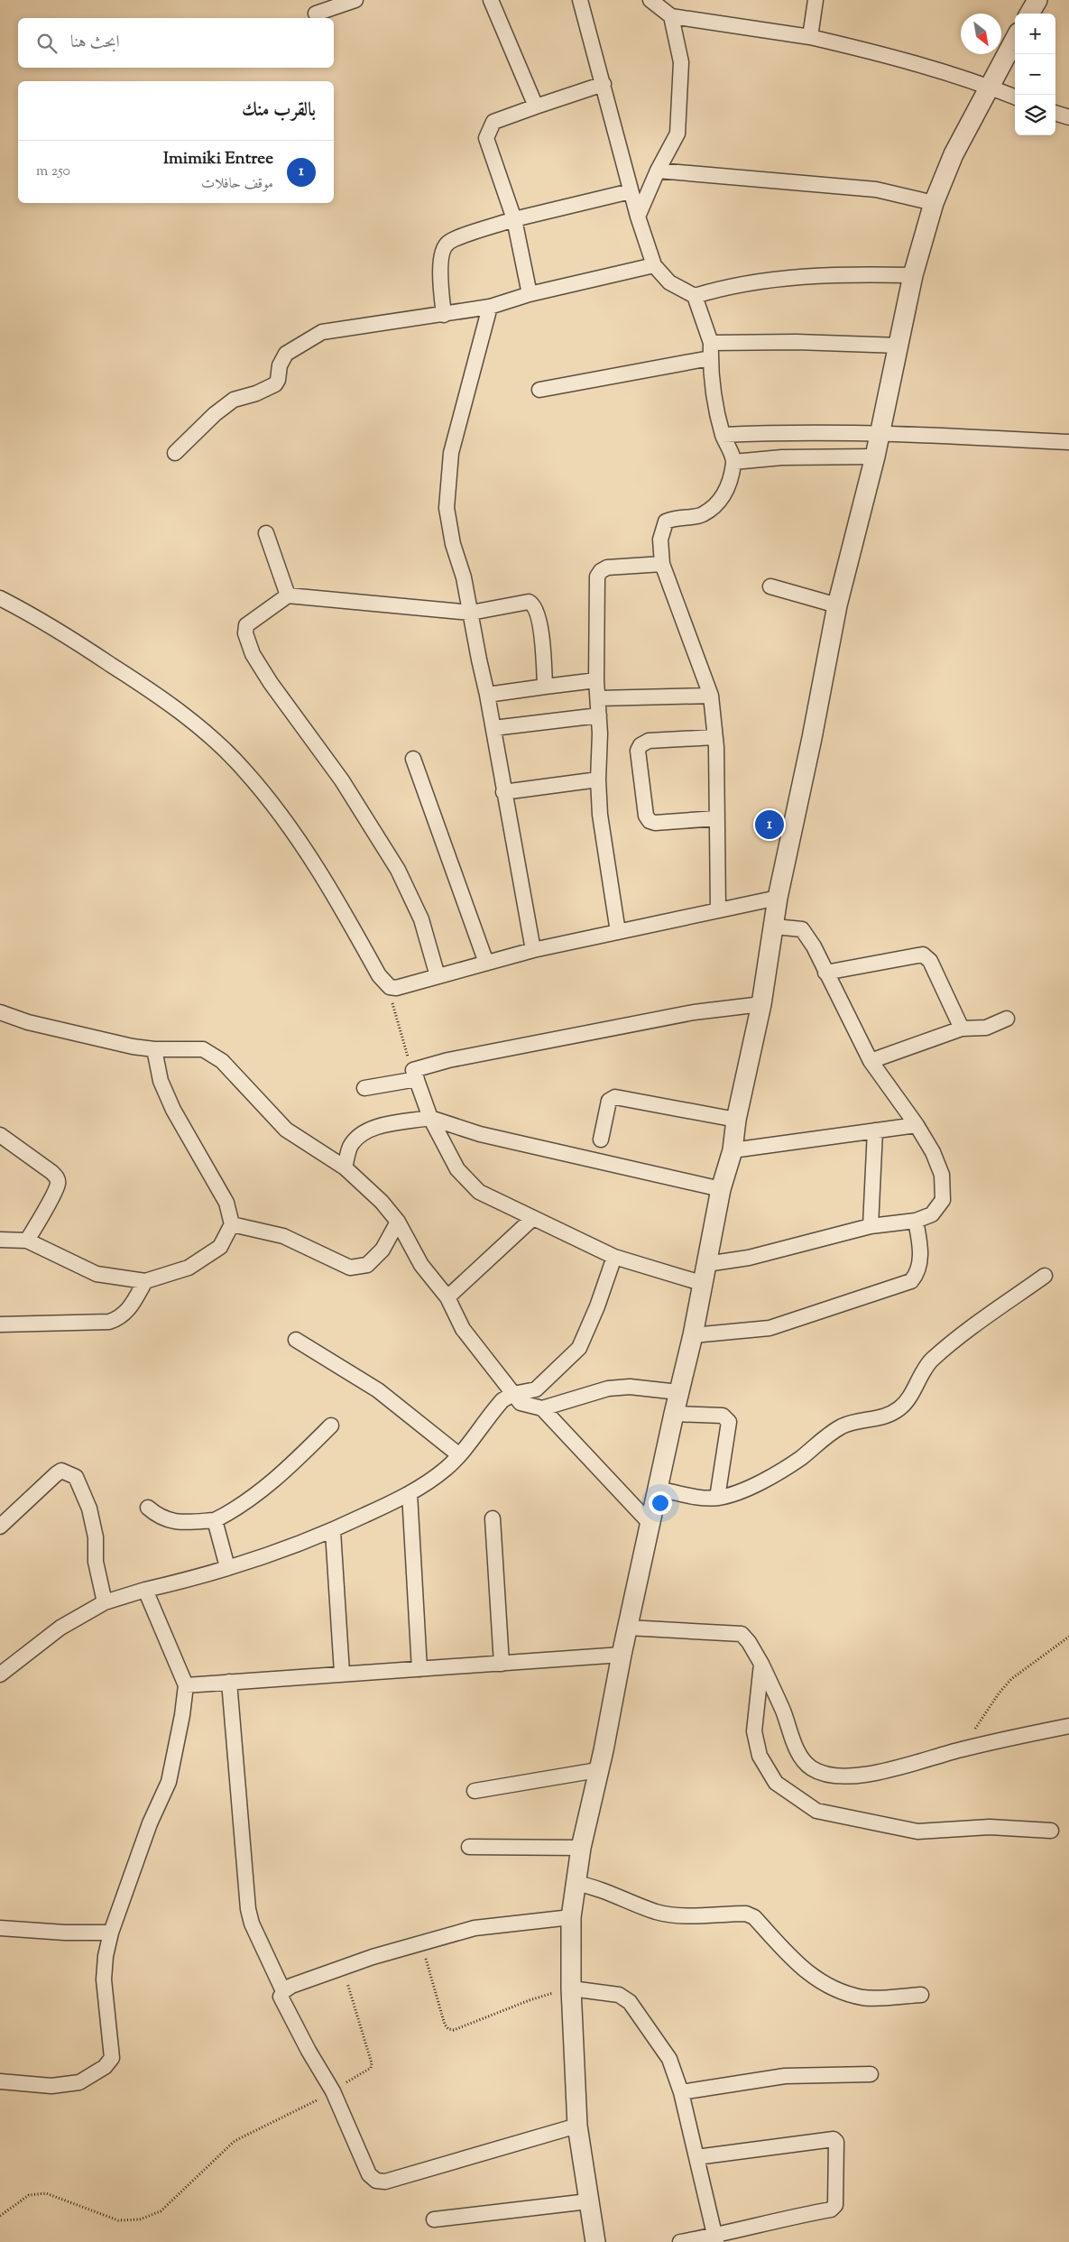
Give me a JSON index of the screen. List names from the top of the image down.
{
  "north": "bottom right",
  "page": {
    "map_buttons": ["+", "−"],
    "search": "ابحث هنا",
    "heading": "بالقرب منك",
    "list": [
      {
        "mark": "1",
        "name": "Imimiki Entree",
        "note": "موقف حافلات",
        "value": "250 m"
      }
    ],
    "pins": "1"
  }
}
